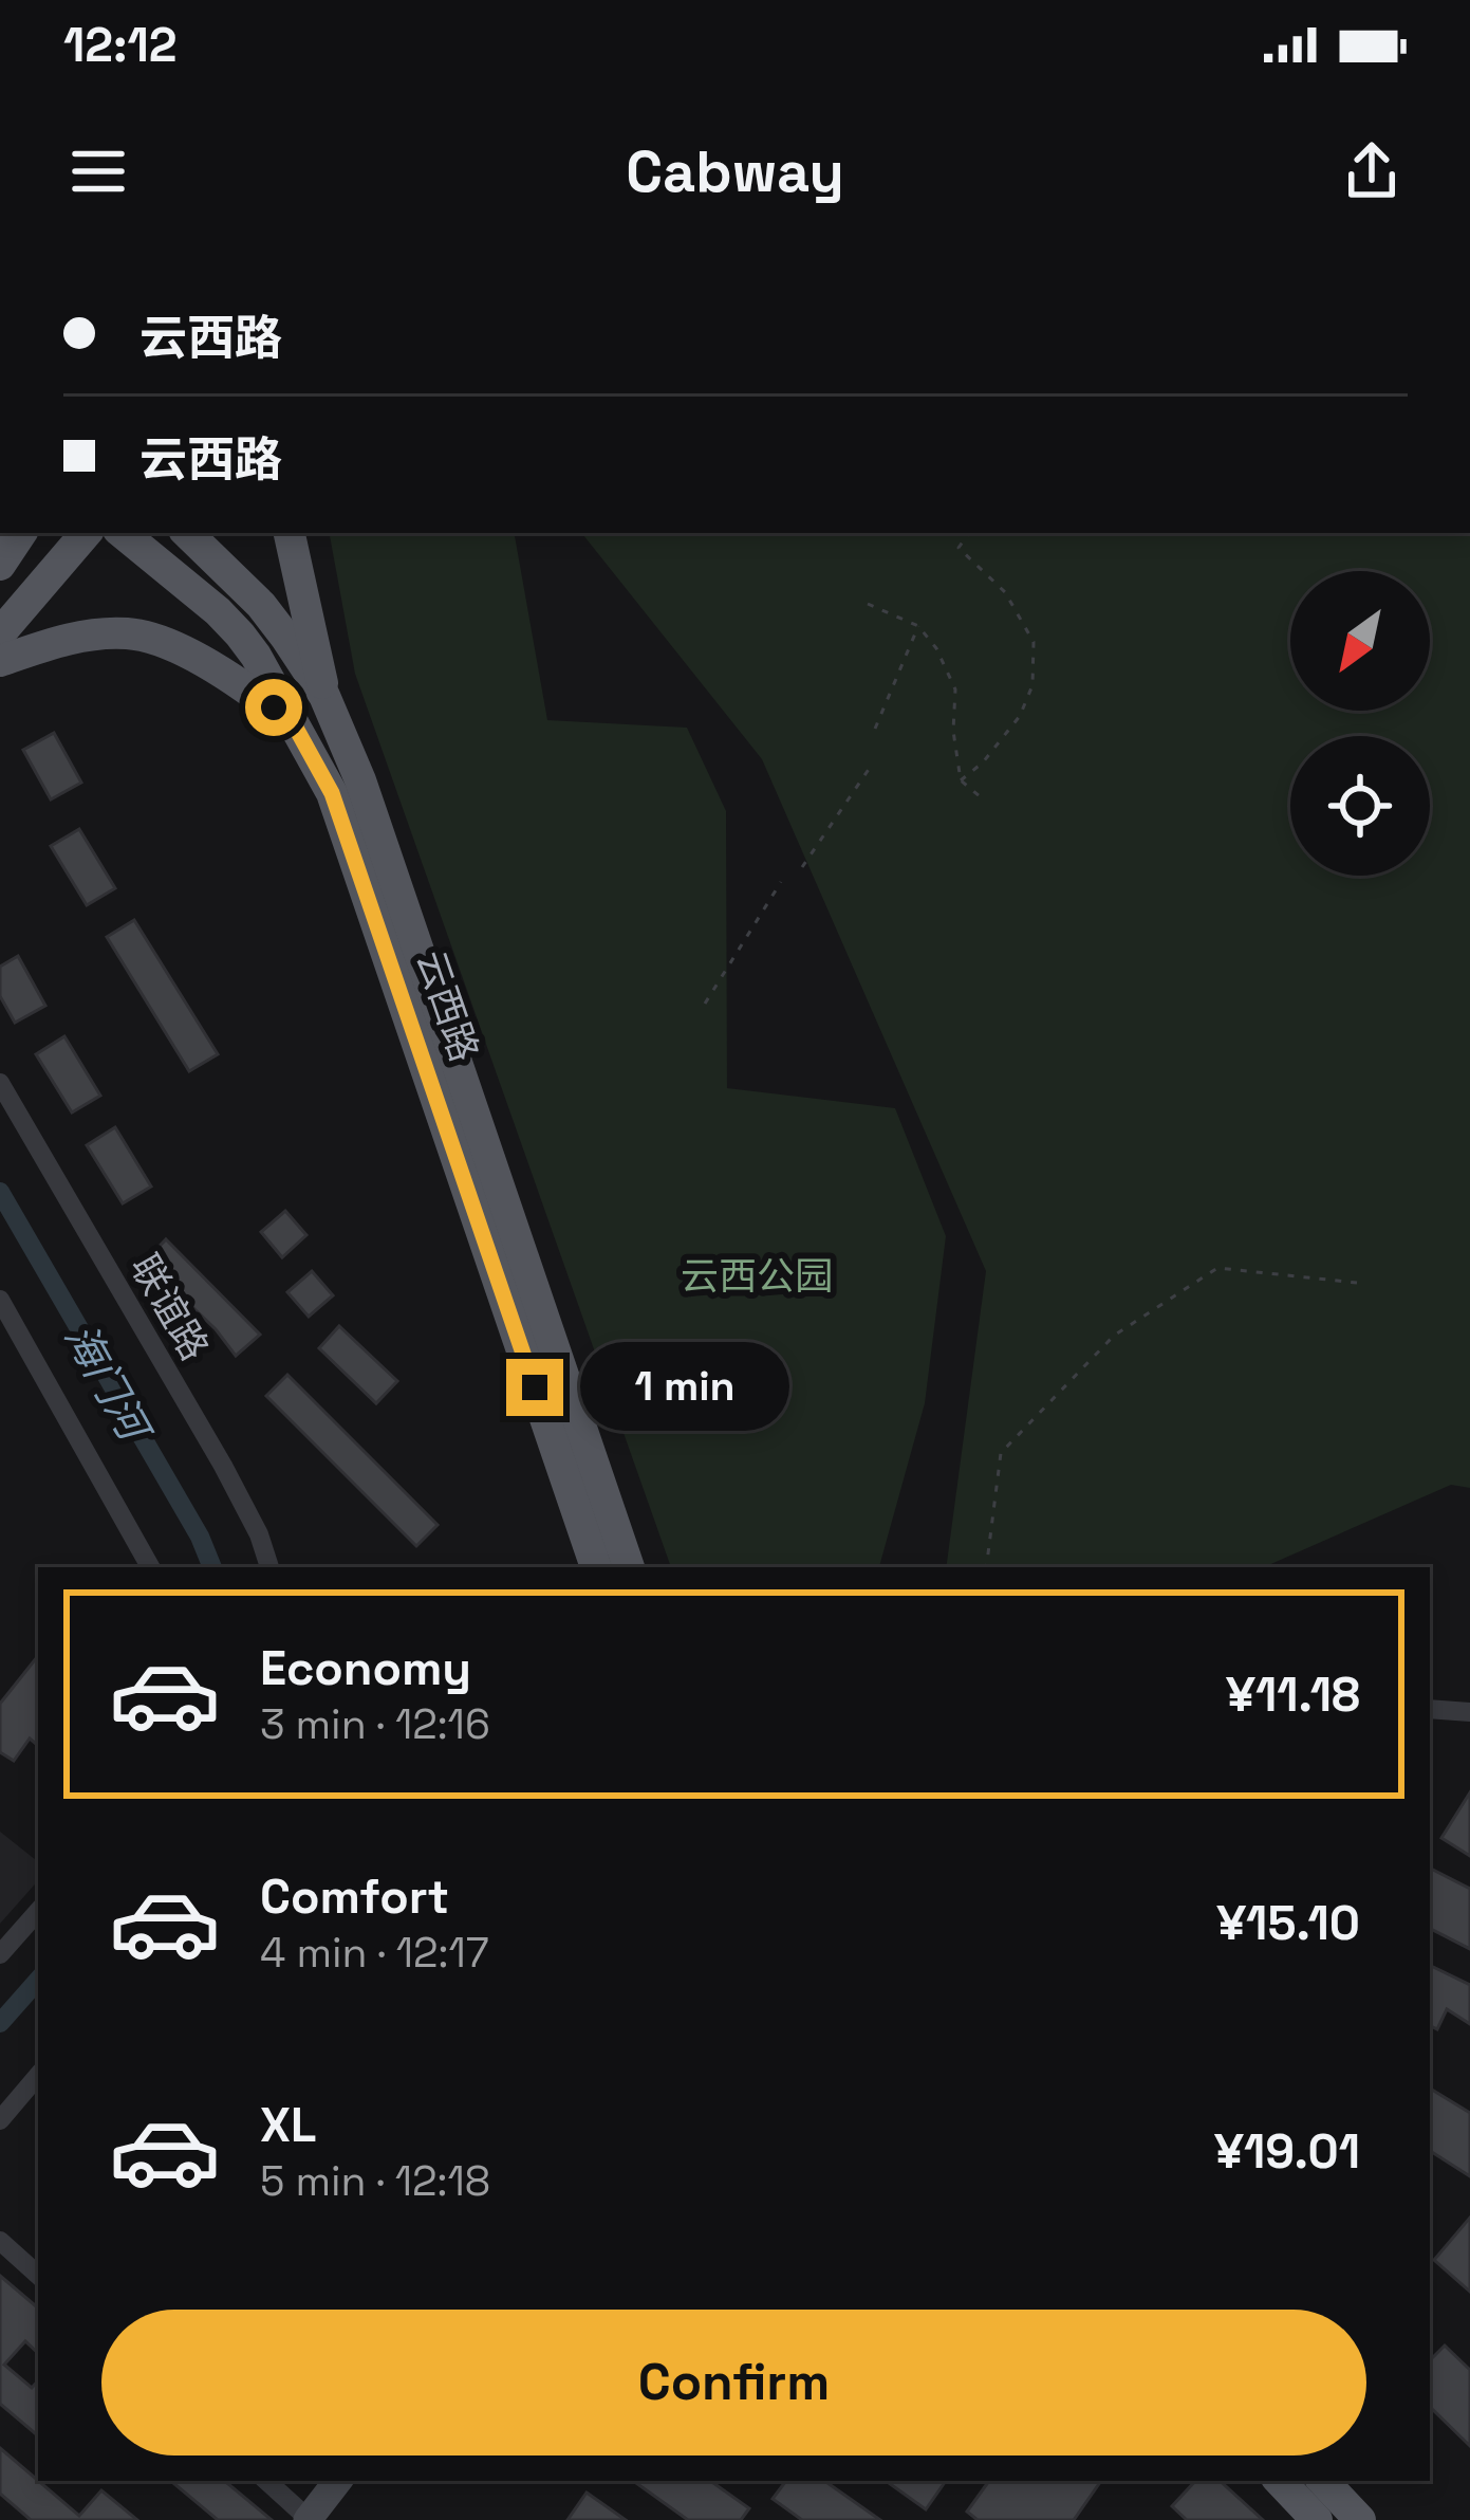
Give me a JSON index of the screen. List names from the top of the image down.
{
  "streets": {
    "main road": ["云西路"],
    "street": ["联谊路"]
  },
  "water": ["海门河"],
  "parks": ["云西公园"],
  "north": "bottom left",
  "page": {
    "status": "12:12",
    "header": "Cabway",
    "banner": ["云西路", "云西路"],
    "bubble": "1 min",
    "list": [
      {
        "name": "Economy",
        "note": "3 min · 12:16",
        "value": "¥11.18"
      },
      {
        "name": "Comfort",
        "note": "4 min · 12:17",
        "value": "¥15.10"
      },
      {
        "name": "XL",
        "note": "5 min · 12:18",
        "value": "¥19.01"
      }
    ],
    "buttons": "Confirm"
  }
}
